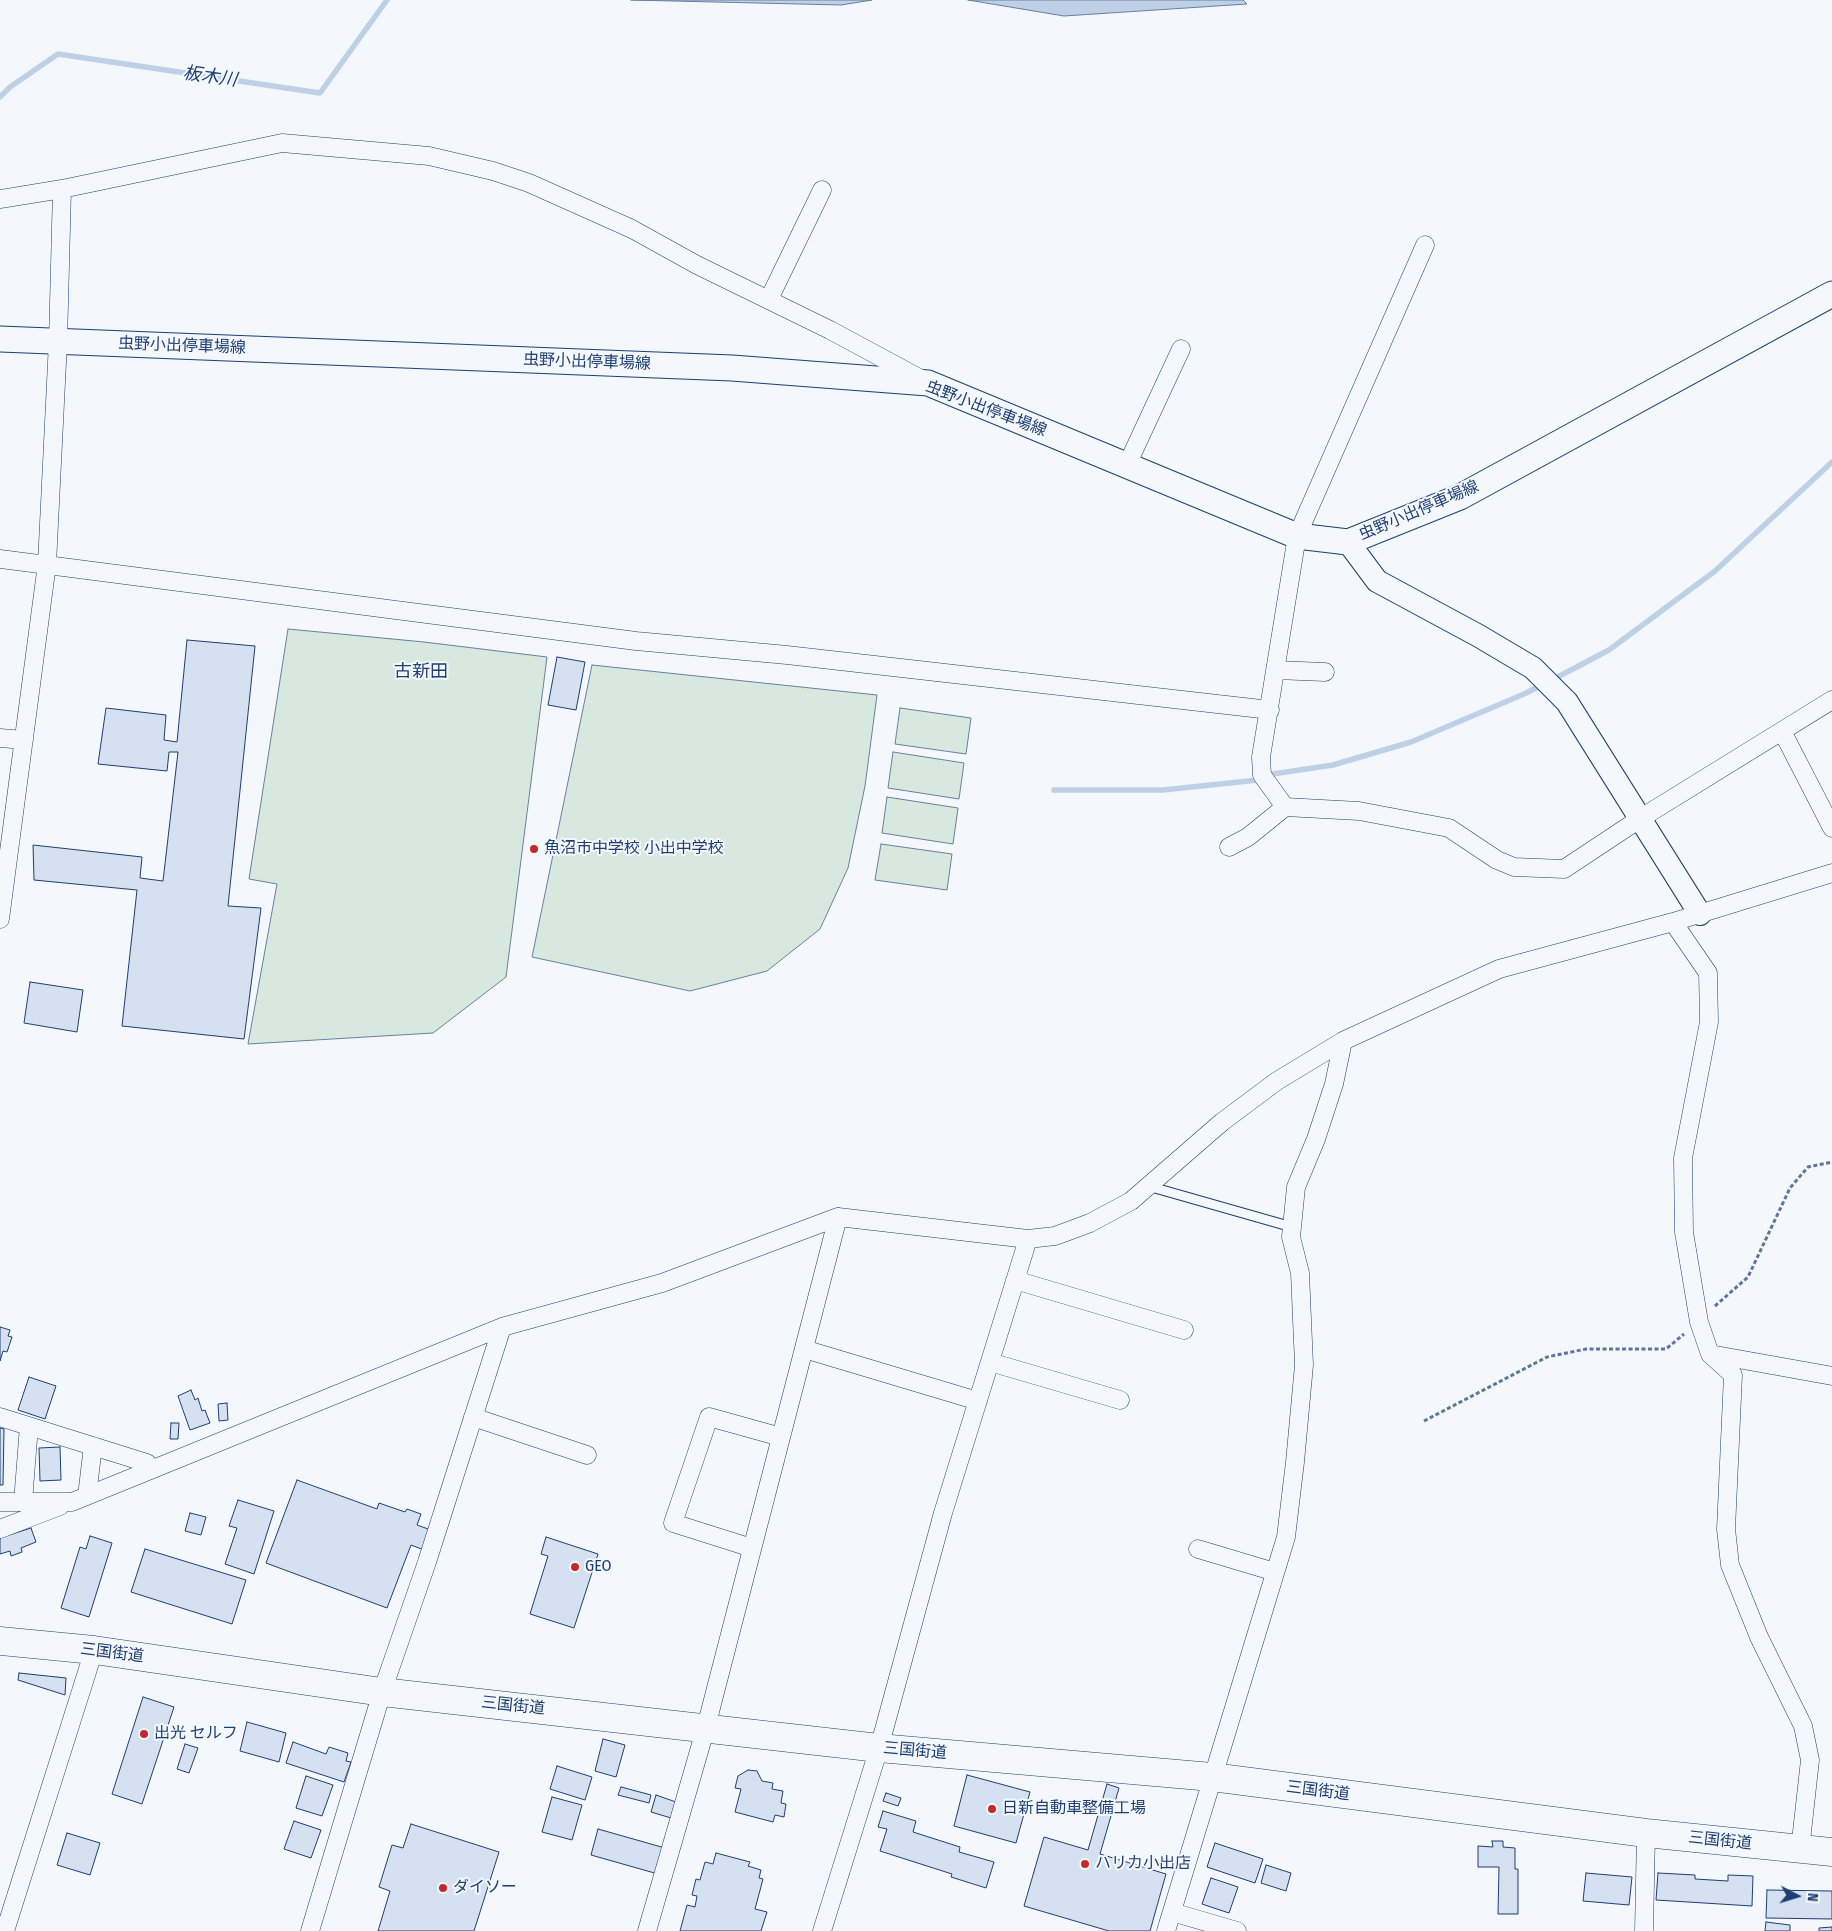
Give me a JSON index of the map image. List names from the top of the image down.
{
  "streets": {
    "highway": ["三国街道"],
    "main road": ["虫野小出停車場線"]
  },
  "districts": ["古新田"],
  "water": ["板木川"],
  "places": [
    "魚沼市中学校 小出中学校",
    "GEO",
    "出光 セルフ",
    "日新自動車整備工場",
    "ハリカ小出店",
    "ダイソー"
  ],
  "north": "right"
}
